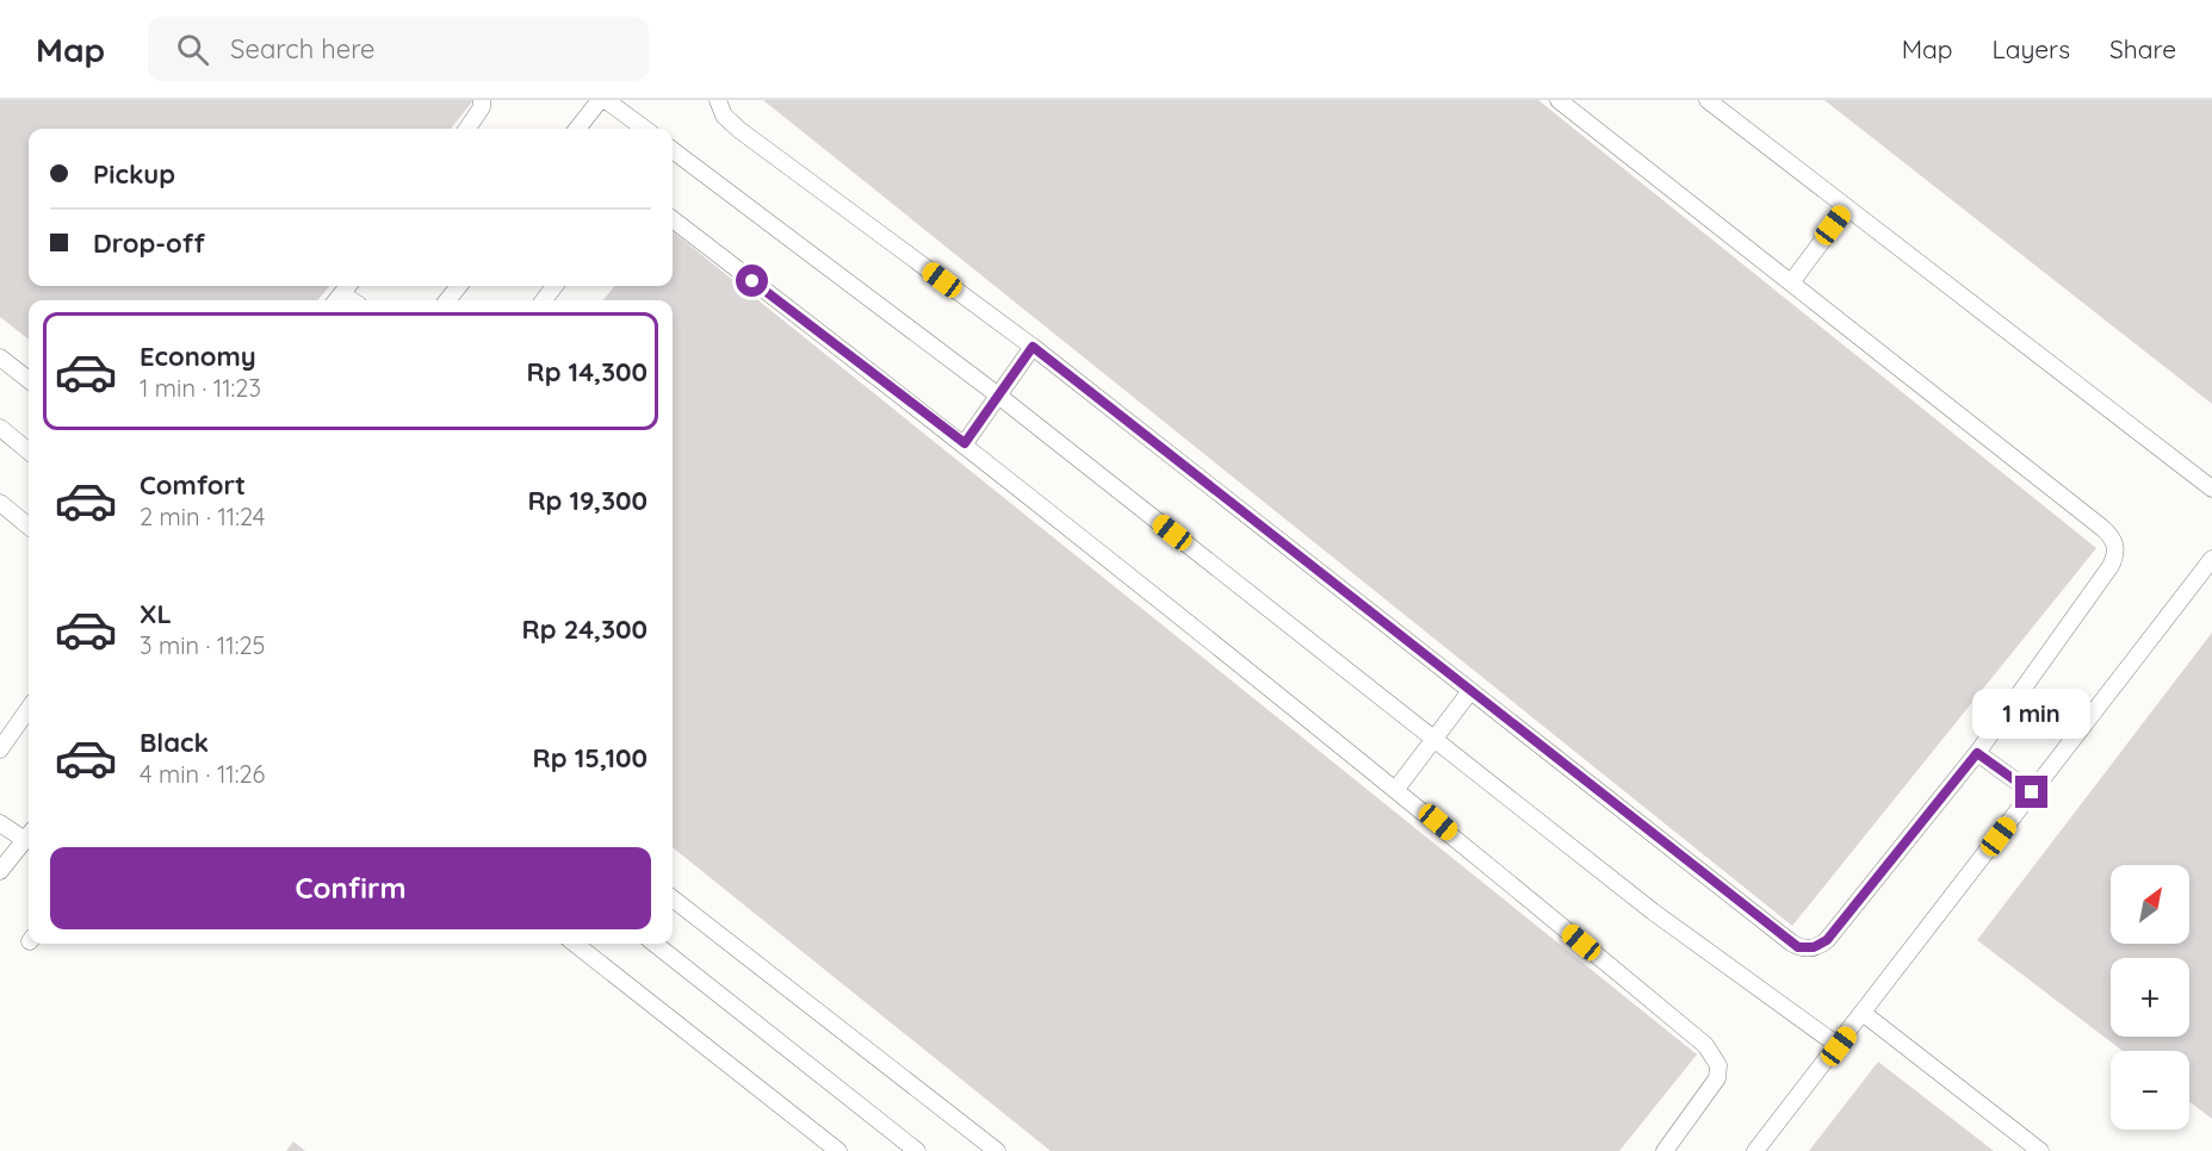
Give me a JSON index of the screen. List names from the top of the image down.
{
  "north": "top right",
  "page": {
    "header": "Map",
    "search": "Search here",
    "nav": ["Map", "Layers", "Share"],
    "banner": ["Pickup", "Drop-off"],
    "list": [
      {
        "name": "Economy",
        "note": "1 min · 11:23",
        "value": "Rp 14,300"
      },
      {
        "name": "Comfort",
        "note": "2 min · 11:24",
        "value": "Rp 19,300"
      },
      {
        "name": "XL",
        "note": "3 min · 11:25",
        "value": "Rp 24,300"
      },
      {
        "name": "Black",
        "note": "4 min · 11:26",
        "value": "Rp 15,100"
      }
    ],
    "bubble": "1 min",
    "buttons": "Confirm",
    "map_buttons": ["+", "−"]
  }
}
